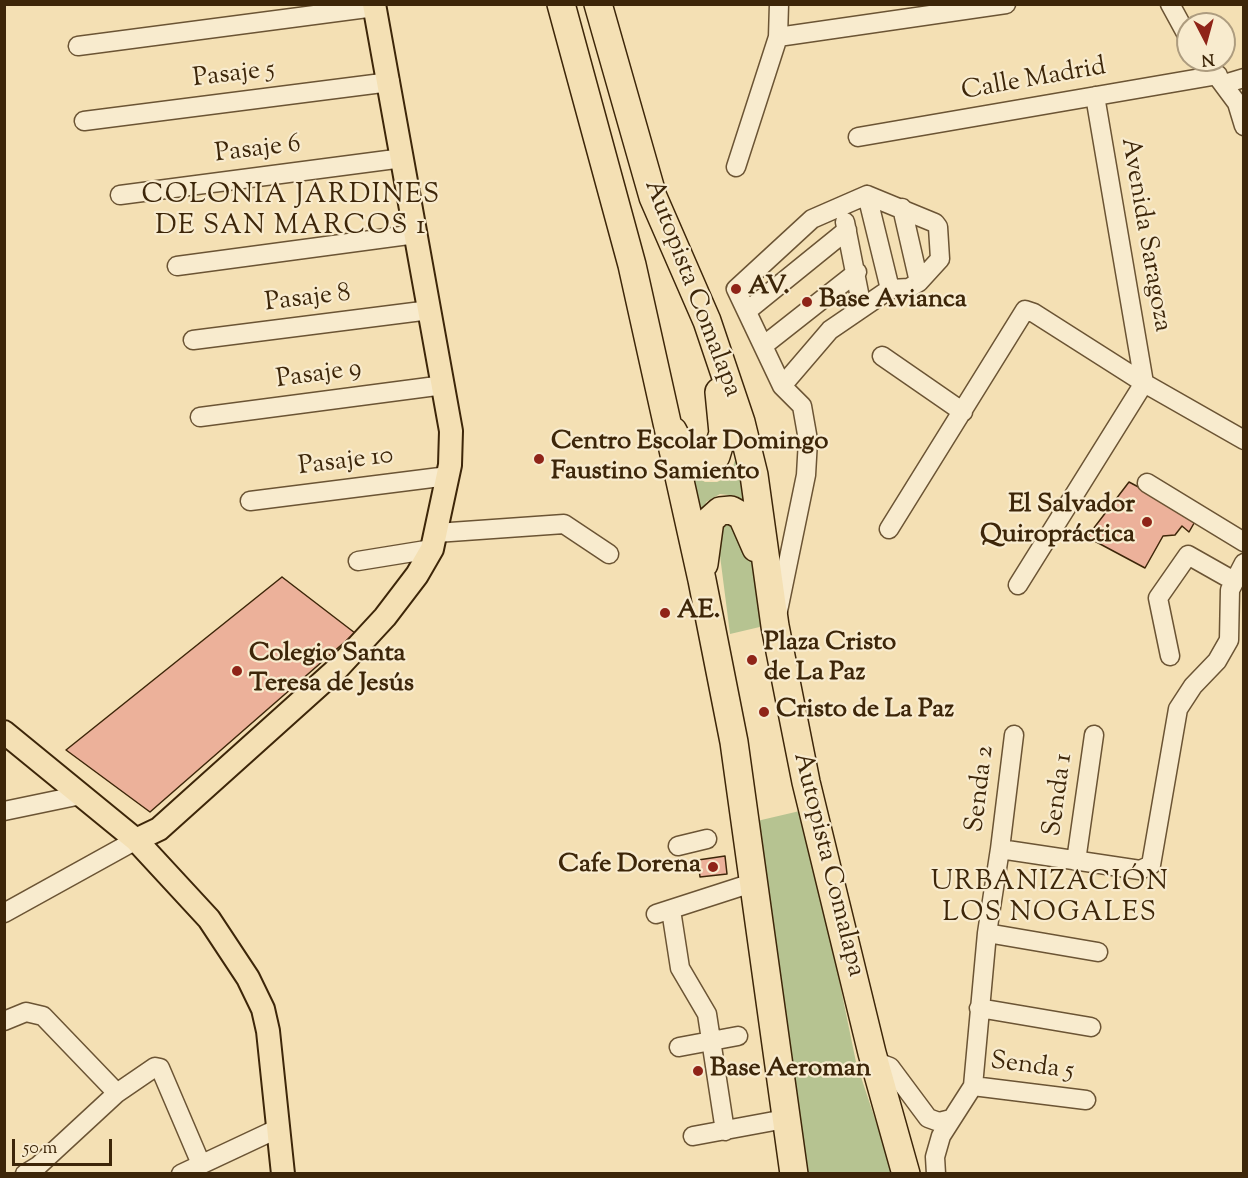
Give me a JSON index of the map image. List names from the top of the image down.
{
  "streets": {
    "highway": ["Autopista Comalapa"],
    "street": [
      "Pasaje 5",
      "Calle Madrid",
      "Pasaje 6",
      "Avenida Saragoza",
      "Pasaje 8",
      "Pasaje 9",
      "Pasaje 10",
      "Senda 2",
      "Senda 1",
      "Senda 5"
    ]
  },
  "crossings": [
    ["Calle Madrid", "Avenida Saragoza"],
    ["Senda 2", "Senda 5"]
  ],
  "districts": ["COLONIA JARDINES DE SAN MARCOS 1", "URBANIZACIÓN LOS NOGALES"],
  "places": [
    "AV.",
    "Base Avianca",
    "Centro Escolar Domingo Faustino Samiento",
    "El Salvador Quiropráctica",
    "AE.",
    "Plaza Cristo de La Paz",
    "Colegio Santa Teresa de Jesús",
    "Cristo de La Paz",
    "Cafe Dorena",
    "Base Aeroman"
  ],
  "scale_bar": "50 m",
  "north": "bottom"
}
